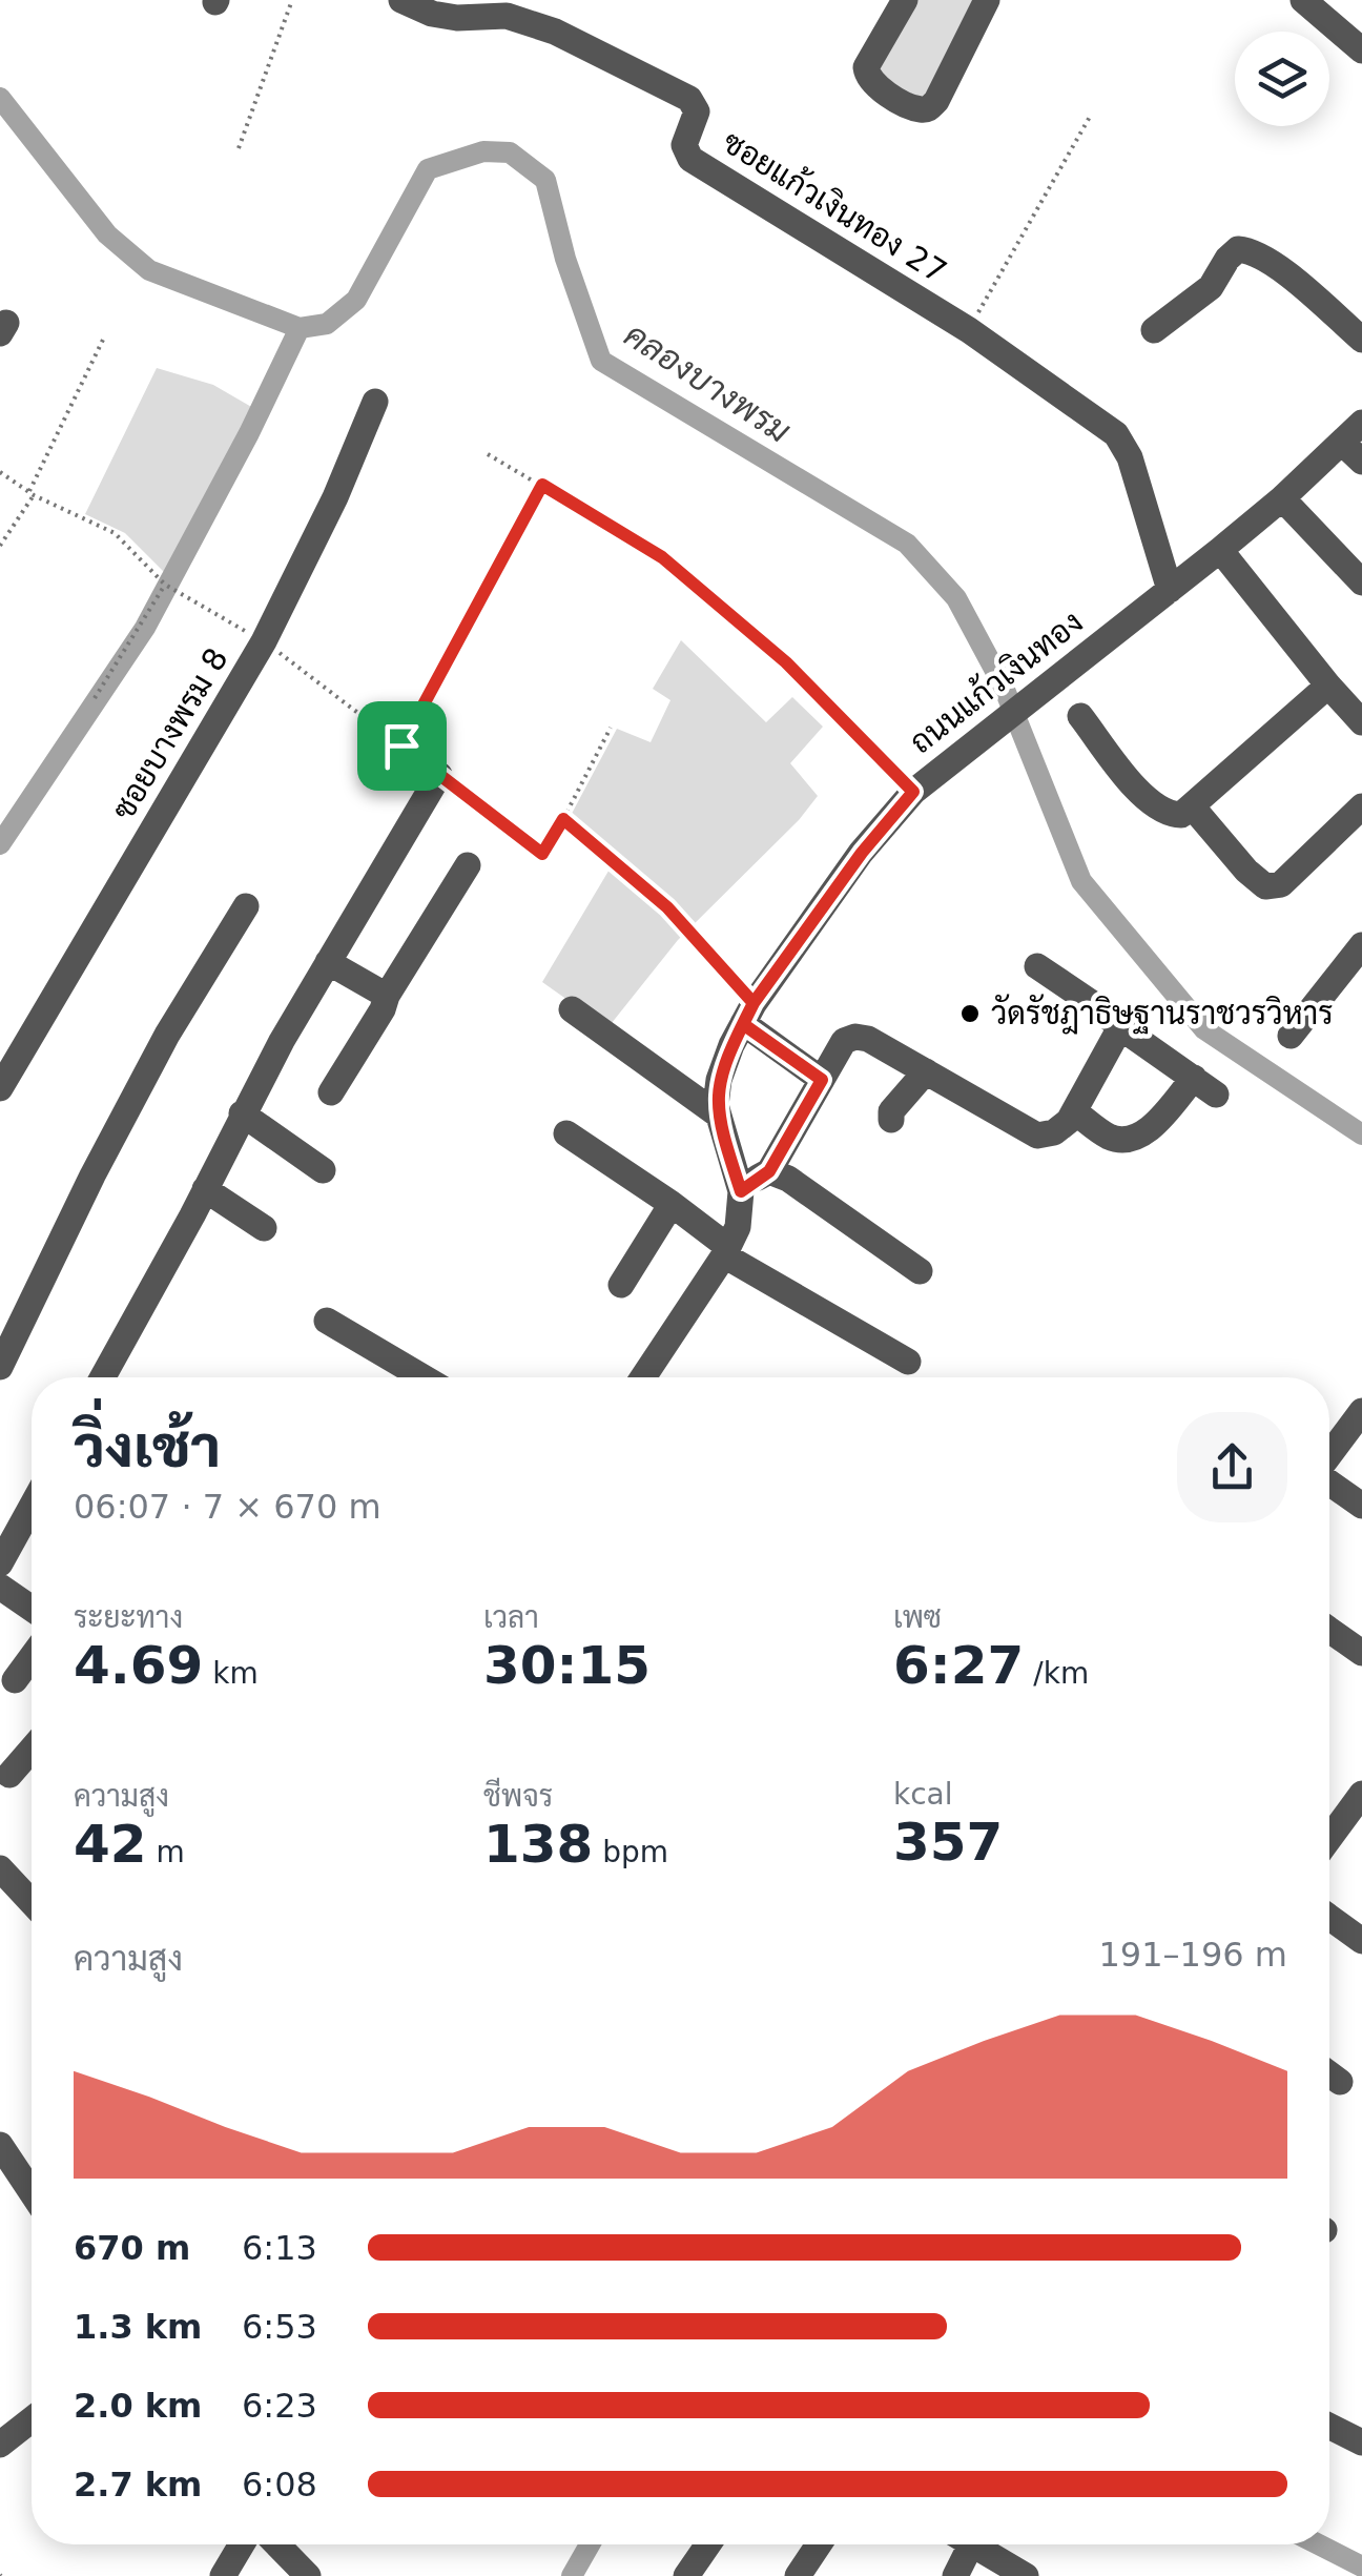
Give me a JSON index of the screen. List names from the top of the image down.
{
  "streets": {
    "street": ["ซอยแก้วเงินทอง 27", "ถนนแก้วเงินทอง", "ซอยบางพรม 8"]
  },
  "crossings": [
    ["ซอยแก้วเงินทอง 27", "ถนนแก้วเงินทอง"]
  ],
  "water": ["คลองบางพรม"],
  "places": ["วัดรัชฎาธิษฐานราชวรวิหาร"],
  "page": {
    "heading": ["วิ่งเช้า", "06:07 · 7 × 670 m"],
    "stats": [
      ["ระยะทาง", "4.69 km"],
      ["เวลา", "30:15"],
      ["เพซ", "6:27 /km"],
      ["ความสูง", "42 m"],
      ["ชีพจร", "138 bpm"],
      ["kcal", "357"]
    ],
    "chart": ["ความสูง", "191–196 m"],
    "list": [
      {
        "name": "670 m",
        "note": "6:13"
      },
      {
        "name": "1.3 km",
        "note": "6:53"
      },
      {
        "name": "2.0 km",
        "note": "6:23"
      },
      {
        "name": "2.7 km",
        "note": "6:08"
      }
    ]
  }
}
